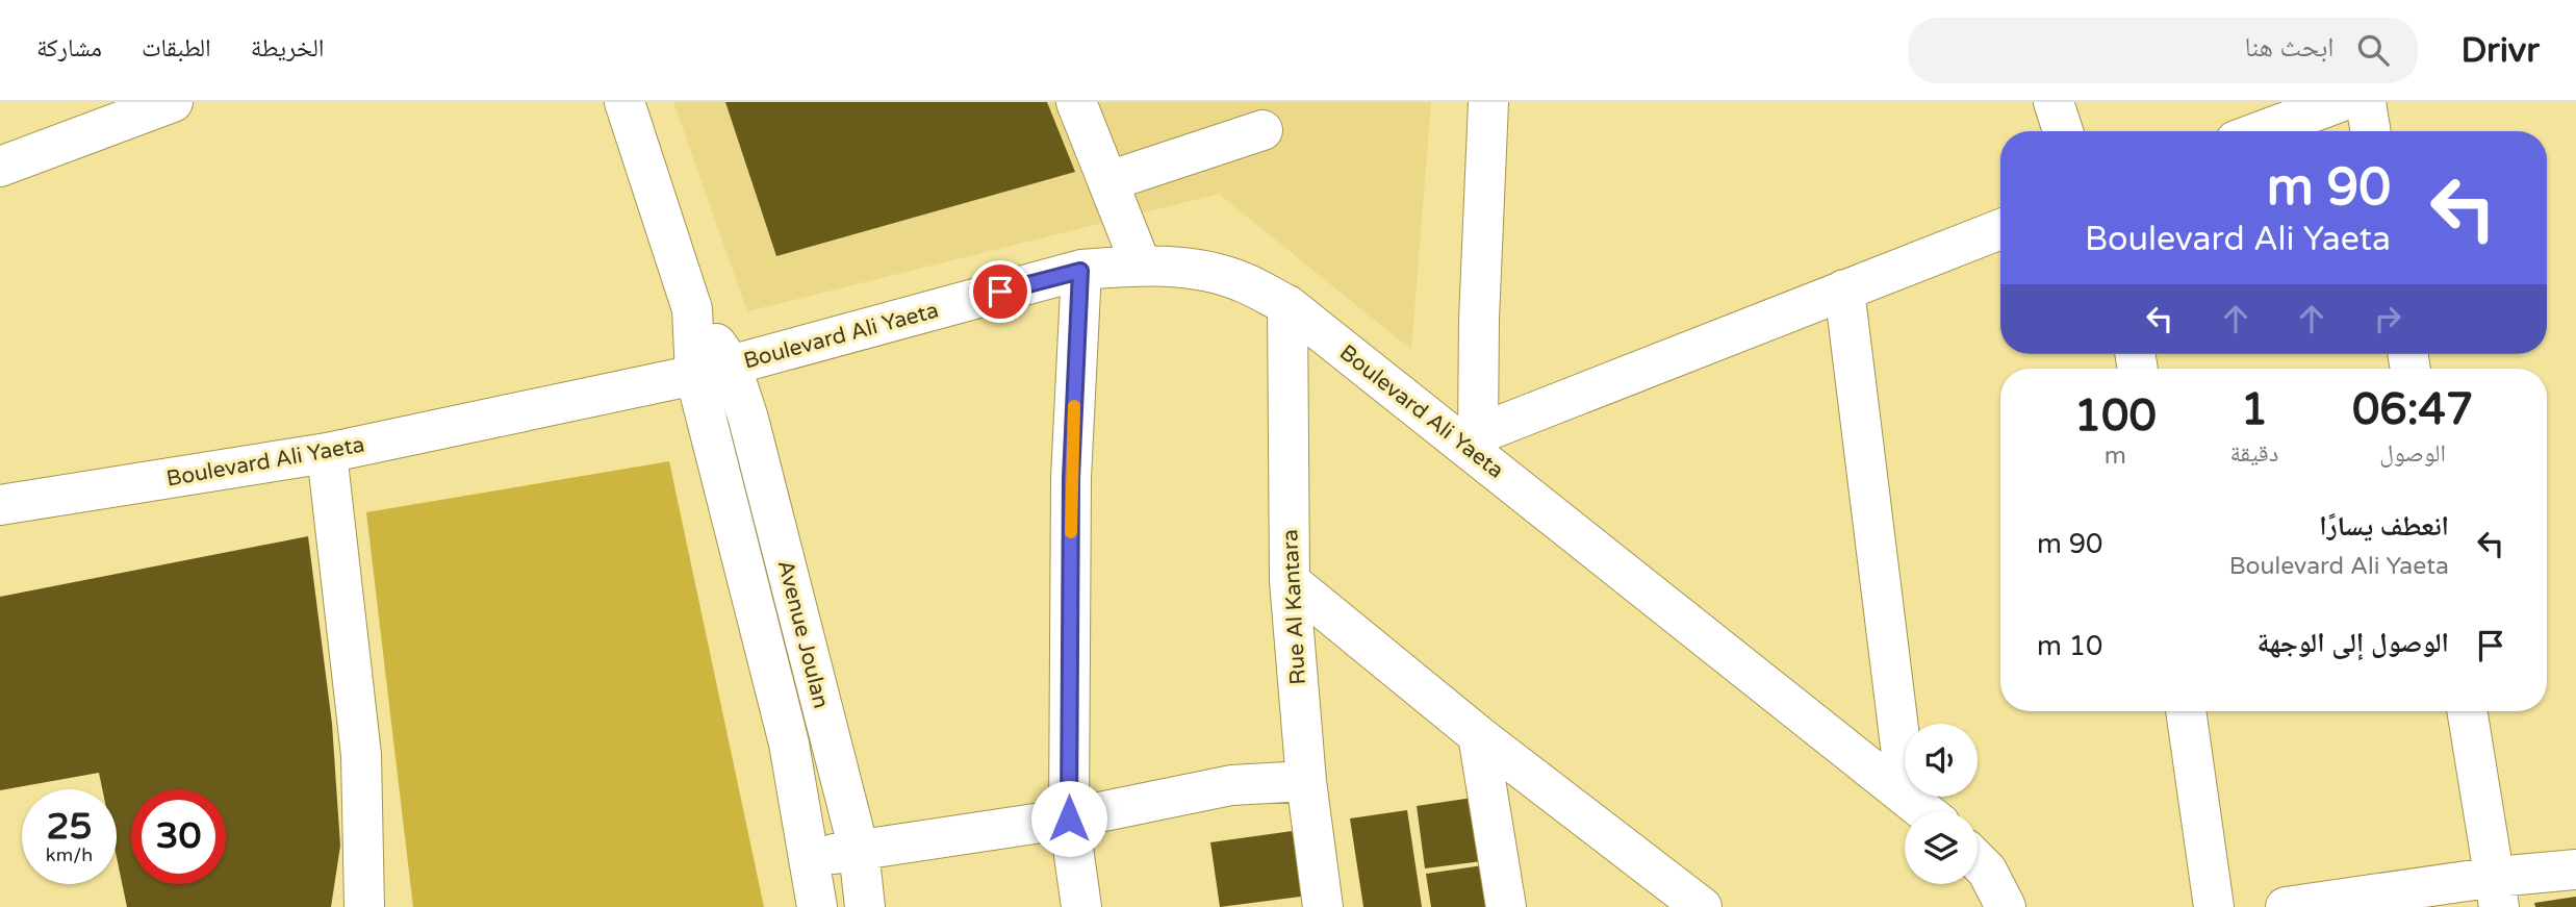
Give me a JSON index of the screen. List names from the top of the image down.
{
  "streets": {
    "street": ["Boulevard Ali Yaeta", "Rue Al Kantara", "Avenue Joulan"]
  },
  "crossings": [
    ["Boulevard Ali Yaeta", "Rue Al Kantara"],
    ["Boulevard Ali Yaeta", "Avenue Joulan"]
  ],
  "page": {
    "header": "Drivr",
    "search": "ابحث هنا",
    "nav": ["الخريطة", "الطبقات", "مشاركة"],
    "turn": ["90 m", "Boulevard Ali Yaeta"],
    "eta": [
      "06:47",
      "الوصول",
      "1",
      "دقيقة",
      "100",
      "m"
    ],
    "list": [
      {
        "name": "انعطف يسارًا",
        "note": "Boulevard Ali Yaeta",
        "value": "90 m"
      },
      {
        "name": "الوصول إلى الوجهة",
        "value": "10 m"
      }
    ],
    "speed": "25 km/h",
    "limit": "30"
  }
}
